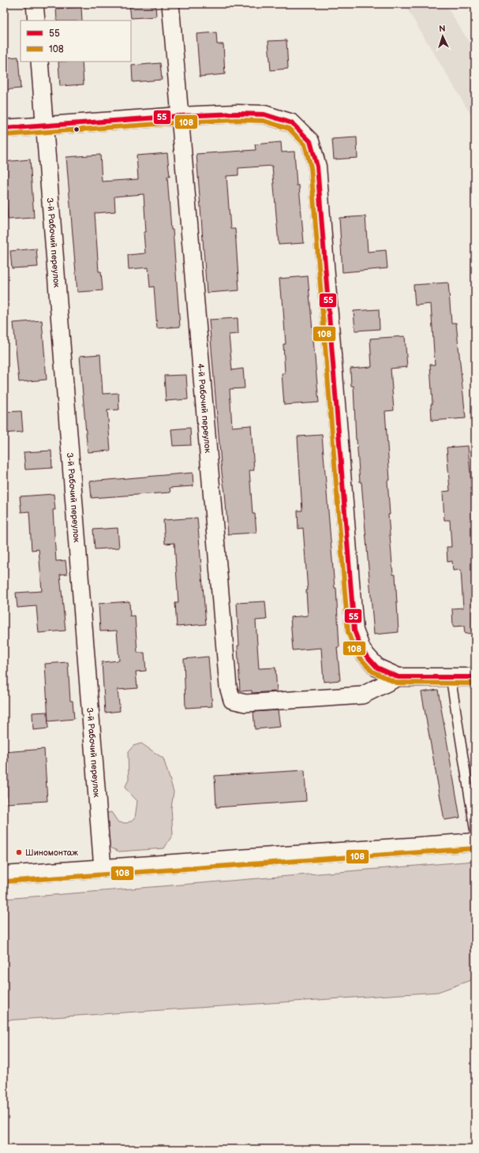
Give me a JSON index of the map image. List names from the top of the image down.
{
  "streets": {
    "street": ["3-й Рабочий переулок", "4-й Рабочий переулок"]
  },
  "places": ["Шиномонтаж"],
  "lines": ["transit line 55", "transit line 108"],
  "legend": ["55", "108"],
  "north": "top"
}
